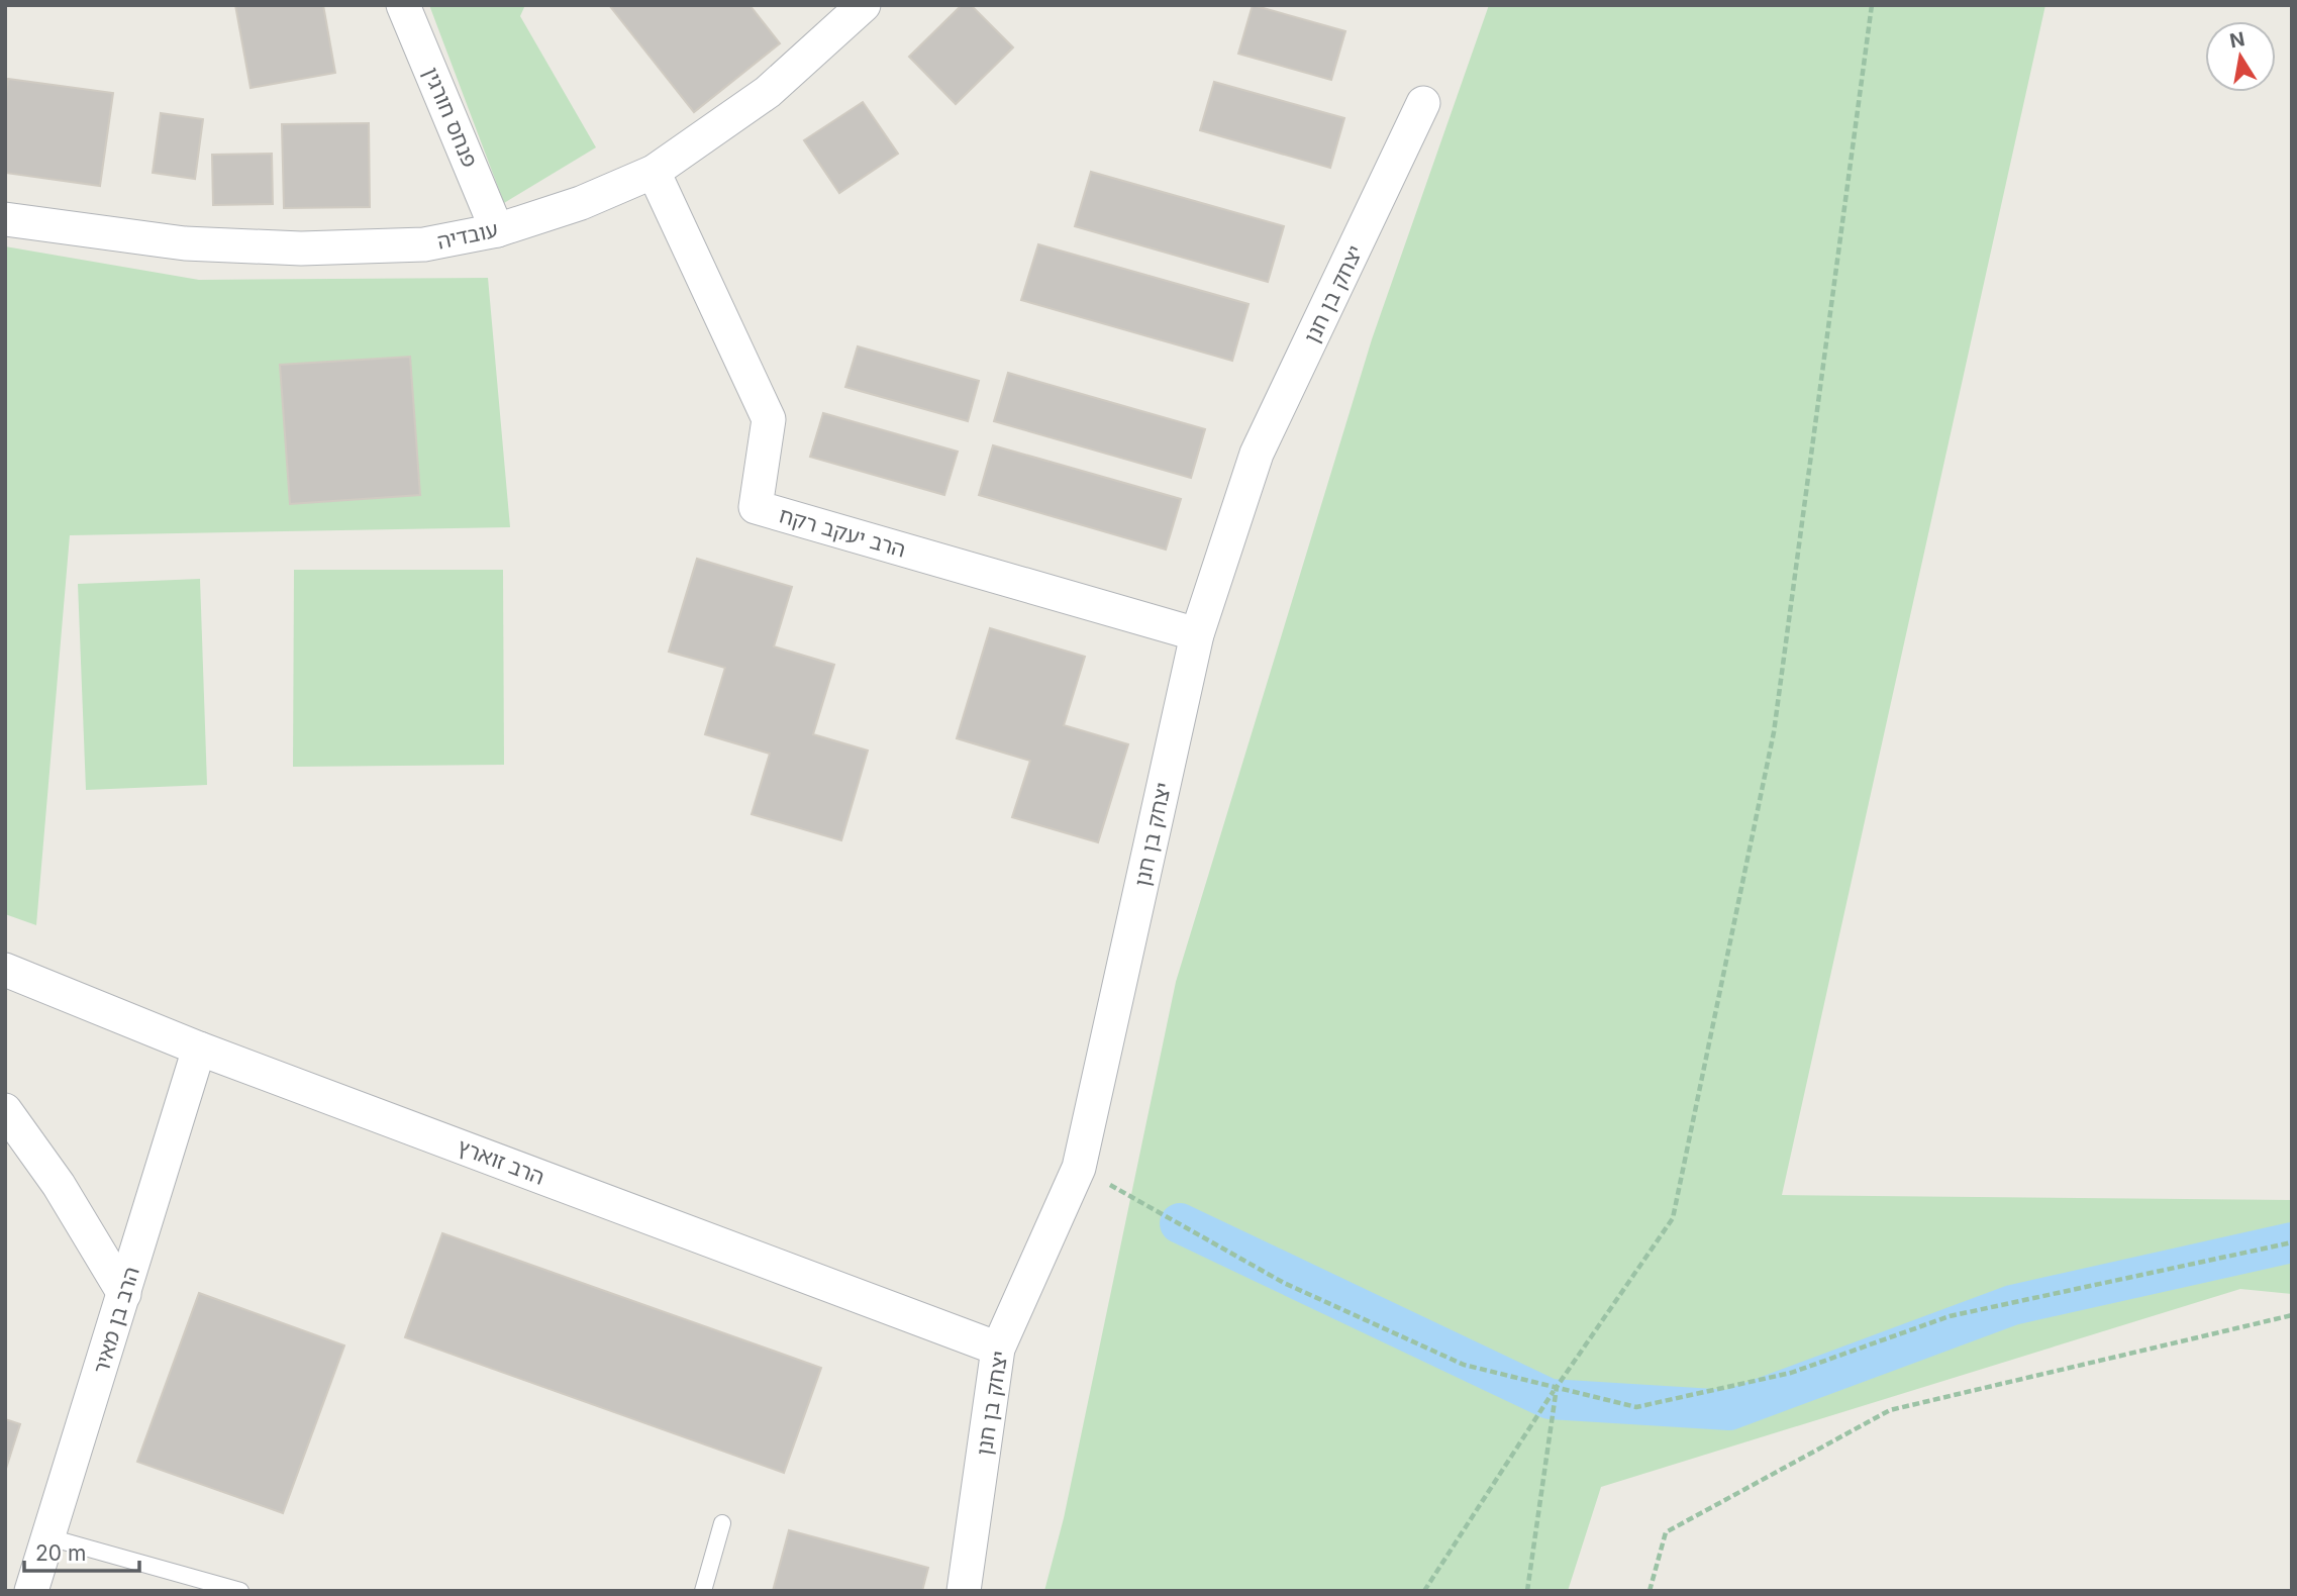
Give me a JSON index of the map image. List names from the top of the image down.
{
  "streets": {
    "street": [
      "פנחס חורגין",
      "עובדיה",
      "יצחק בן חנן",
      "הרב יעקב רקח",
      "הרב זוארץ",
      "הרב בן מאיר"
    ]
  },
  "crossings": [
    ["פנחס חורגין", "עובדיה"],
    ["עובדיה", "הרב יעקב רקח"],
    ["יצחק בן חנן", "הרב יעקב רקח"],
    ["יצחק בן חנן", "הרב זוארץ"],
    ["הרב זוארץ", "הרב בן מאיר"]
  ],
  "scale_bar": "20 m",
  "north": "top"
}
